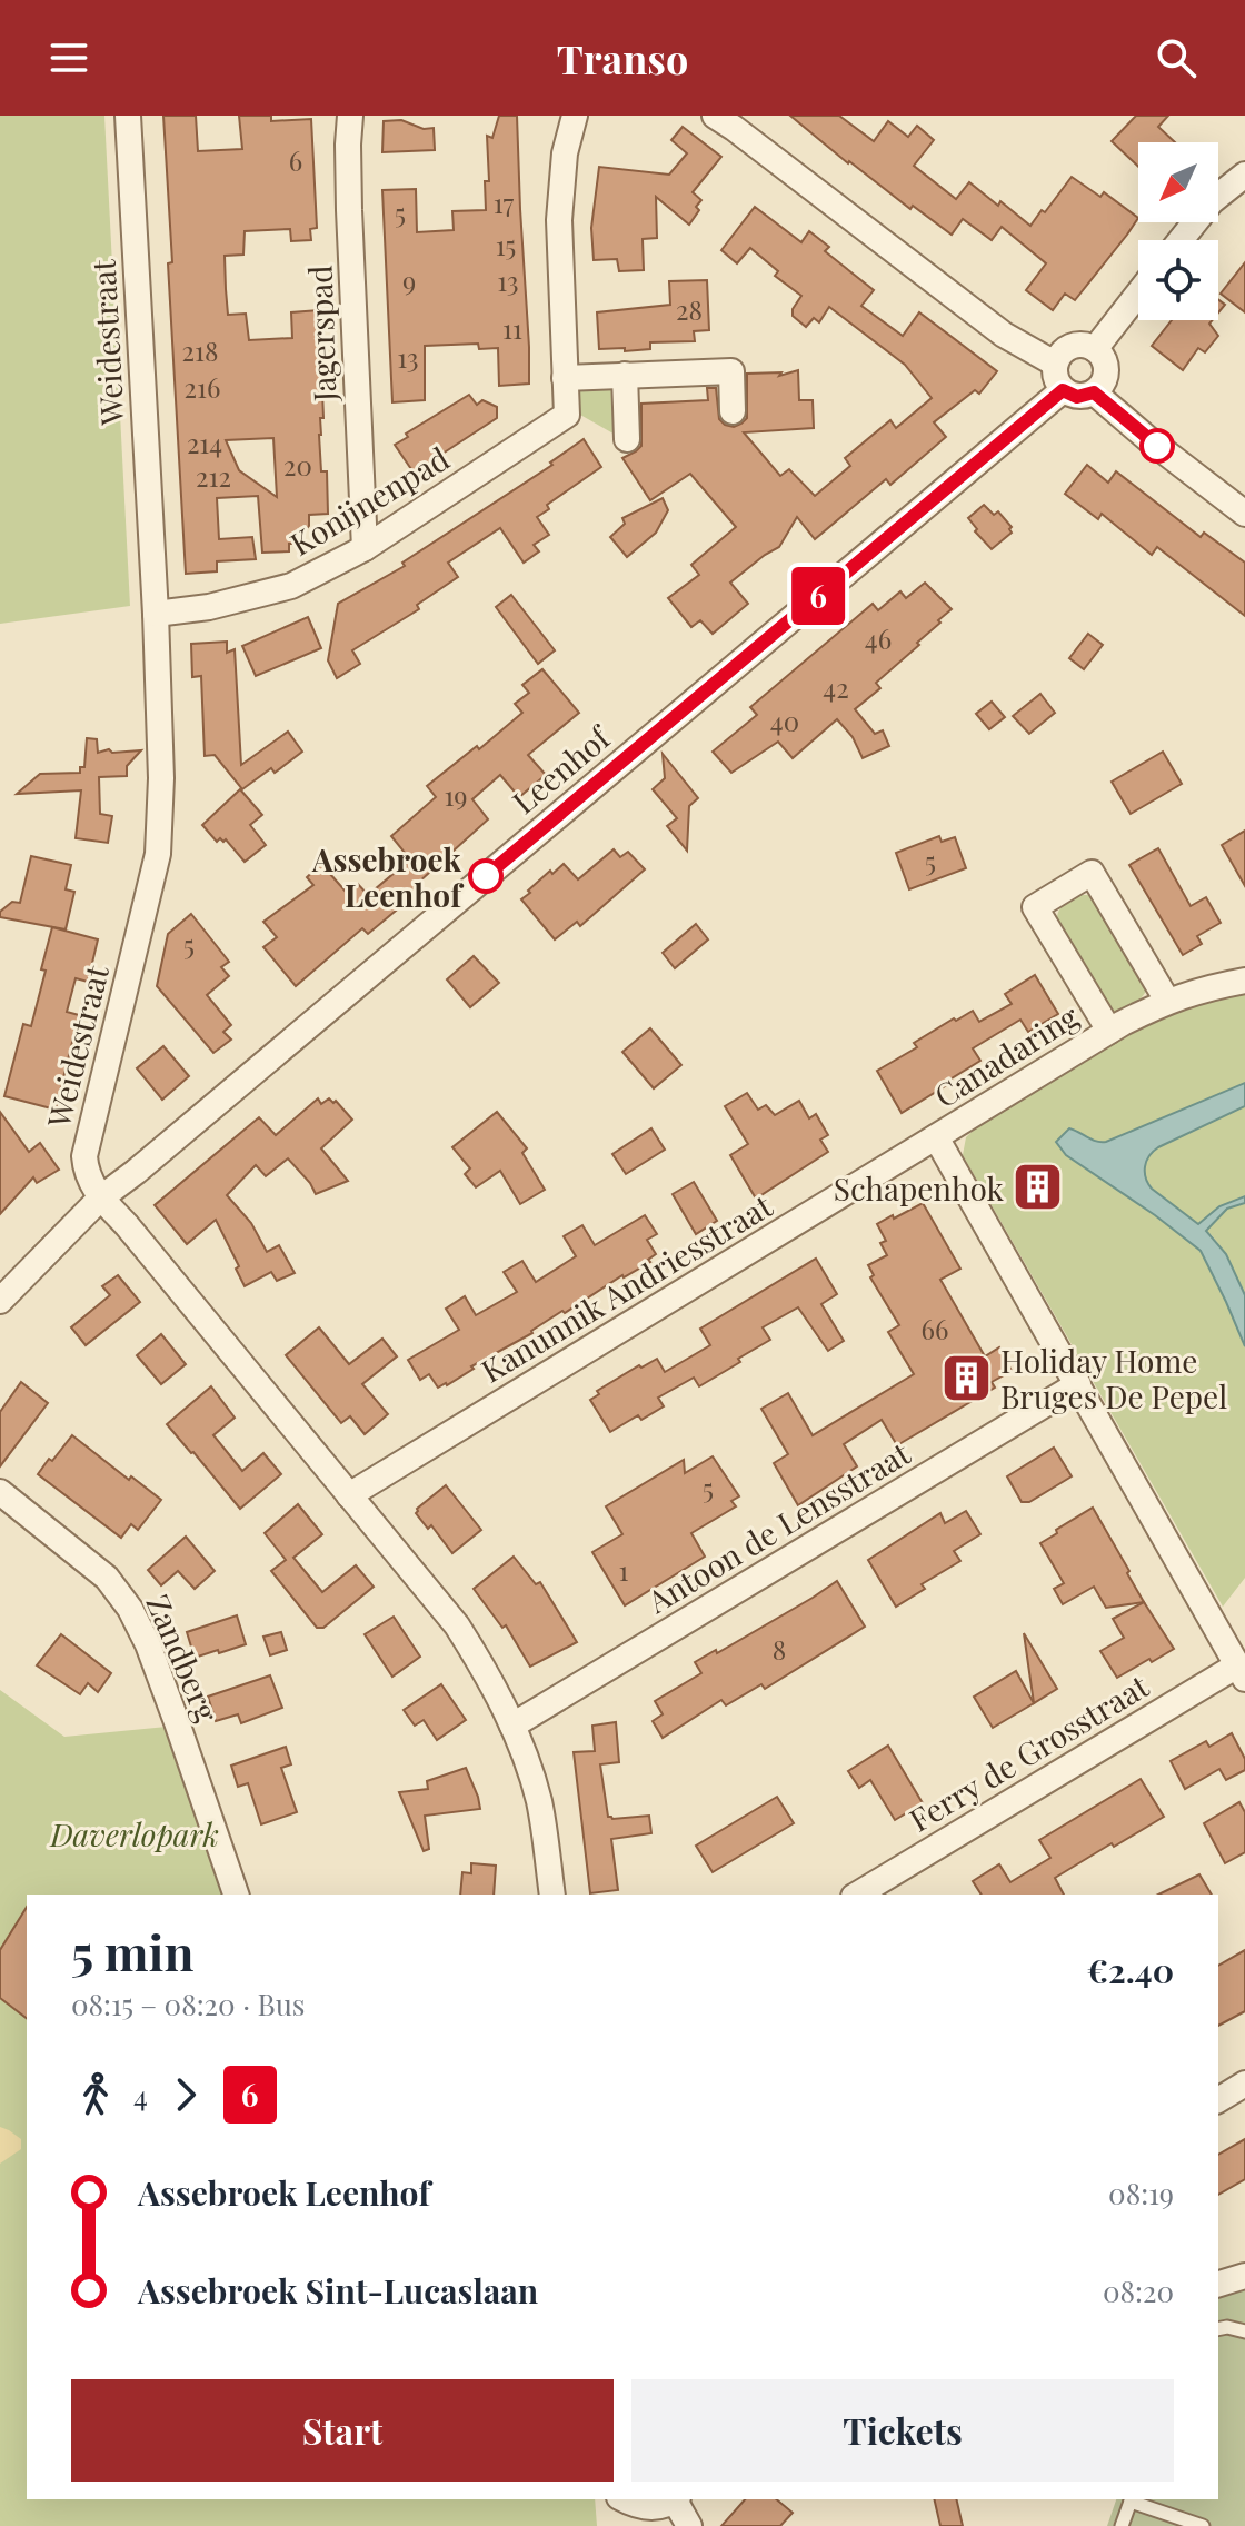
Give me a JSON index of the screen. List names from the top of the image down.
{
  "streets": {
    "street": [
      "Jagerspad",
      "Weidestraat",
      "Konijnenpad",
      "Leenhof",
      "Canadaring",
      "Kanunnik Andriesstraat",
      "Antoon de Lensstraat",
      "Zandberg",
      "Ferry de Grosstraat"
    ]
  },
  "crossings": [
    ["Jagerspad", "Konijnenpad"],
    ["Weidestraat", "Konijnenpad"],
    ["Weidestraat", "Leenhof"],
    ["Weidestraat", "Kanunnik Andriesstraat"],
    ["Weidestraat", "Antoon de Lensstraat"],
    ["Canadaring", "Kanunnik Andriesstraat"],
    ["Canadaring", "Antoon de Lensstraat"],
    ["Canadaring", "Ferry de Grosstraat"]
  ],
  "parks": ["Daverlopark"],
  "places": {
    "other": ["Assebroek Leenhof"],
    "building": ["Schapenhok", "Holiday Home Bruges De Pepel"]
  },
  "lines": ["bus line 6"],
  "house_numbers": [
    "6",
    "17",
    "5",
    "15",
    "9",
    "13",
    "28",
    "11",
    "218",
    "13",
    "216",
    "214",
    "20",
    "212",
    "46",
    "42",
    "40",
    "19",
    "5",
    "5",
    "66",
    "5",
    "1",
    "8"
  ],
  "north": "bottom left",
  "page": {
    "header": "Transo",
    "on_map": "6",
    "heading": ["5 min", "08:15 – 08:20 · Bus", "€2.40"],
    "legs": ["4", "6"],
    "list": [
      {
        "name": "Assebroek Leenhof",
        "value": "08:19"
      },
      {
        "name": "Assebroek Sint-Lucaslaan",
        "value": "08:20"
      }
    ],
    "buttons": ["Start", "Tickets"]
  }
}
